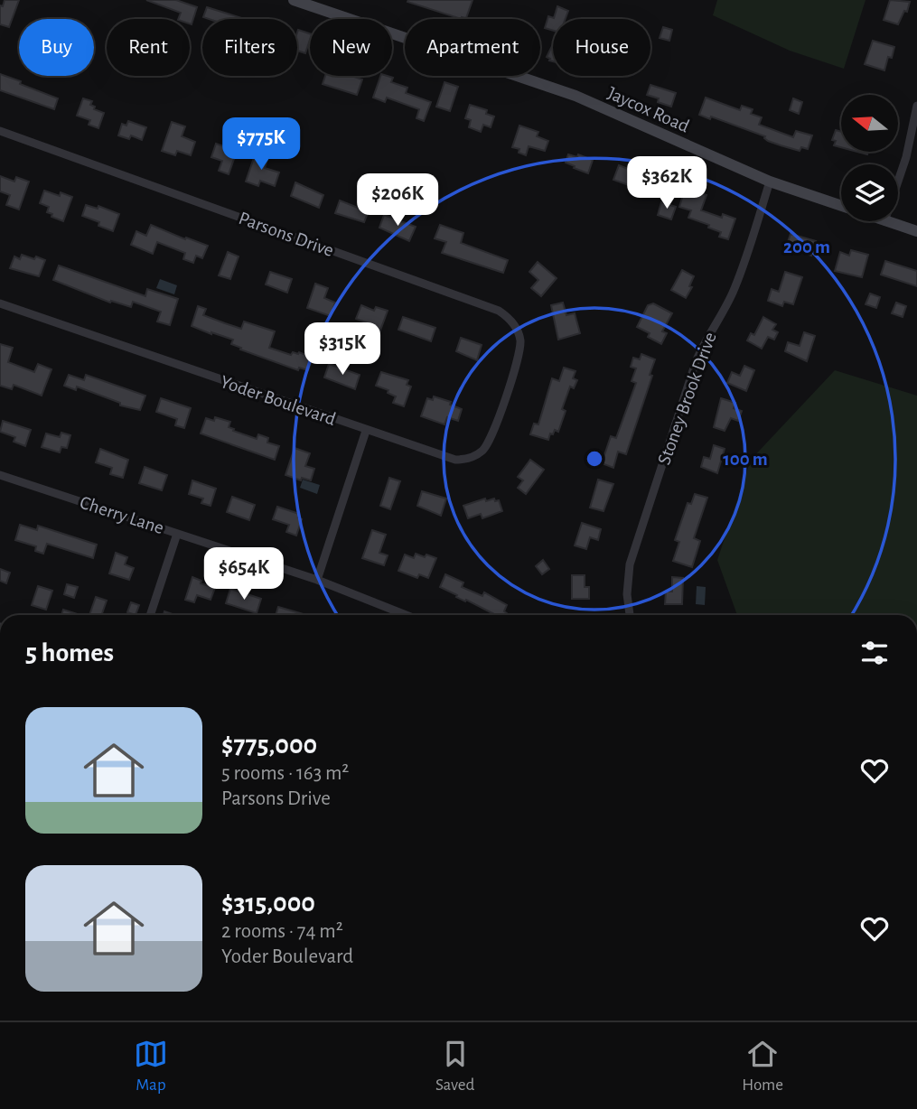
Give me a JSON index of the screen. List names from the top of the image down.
{
  "streets": {
    "street": [
      "Jaycox Road",
      "Parsons Drive",
      "Stoney Brook Drive",
      "Yoder Boulevard",
      "Cherry Lane"
    ]
  },
  "crossings": [
    ["Jaycox Road", "Stoney Brook Drive"],
    ["Parsons Drive", "Yoder Boulevard"]
  ],
  "north": "left",
  "page": {
    "chip": [
      "Buy",
      "Rent",
      "Filters",
      "New",
      "Apartment",
      "House"
    ],
    "price": [
      "$775K",
      "$362K",
      "$206K",
      "$315K",
      "$654K"
    ],
    "heading": "5 homes",
    "list": [
      {
        "name": "$775,000",
        "note": "5 rooms · 163 m² · Parsons Drive"
      },
      {
        "name": "$315,000",
        "note": "2 rooms · 74 m² · Yoder Boulevard"
      }
    ],
    "tabs": ["Map", "Saved", "Home"]
  },
  "rings": ["200 m", "100 m"]
}
